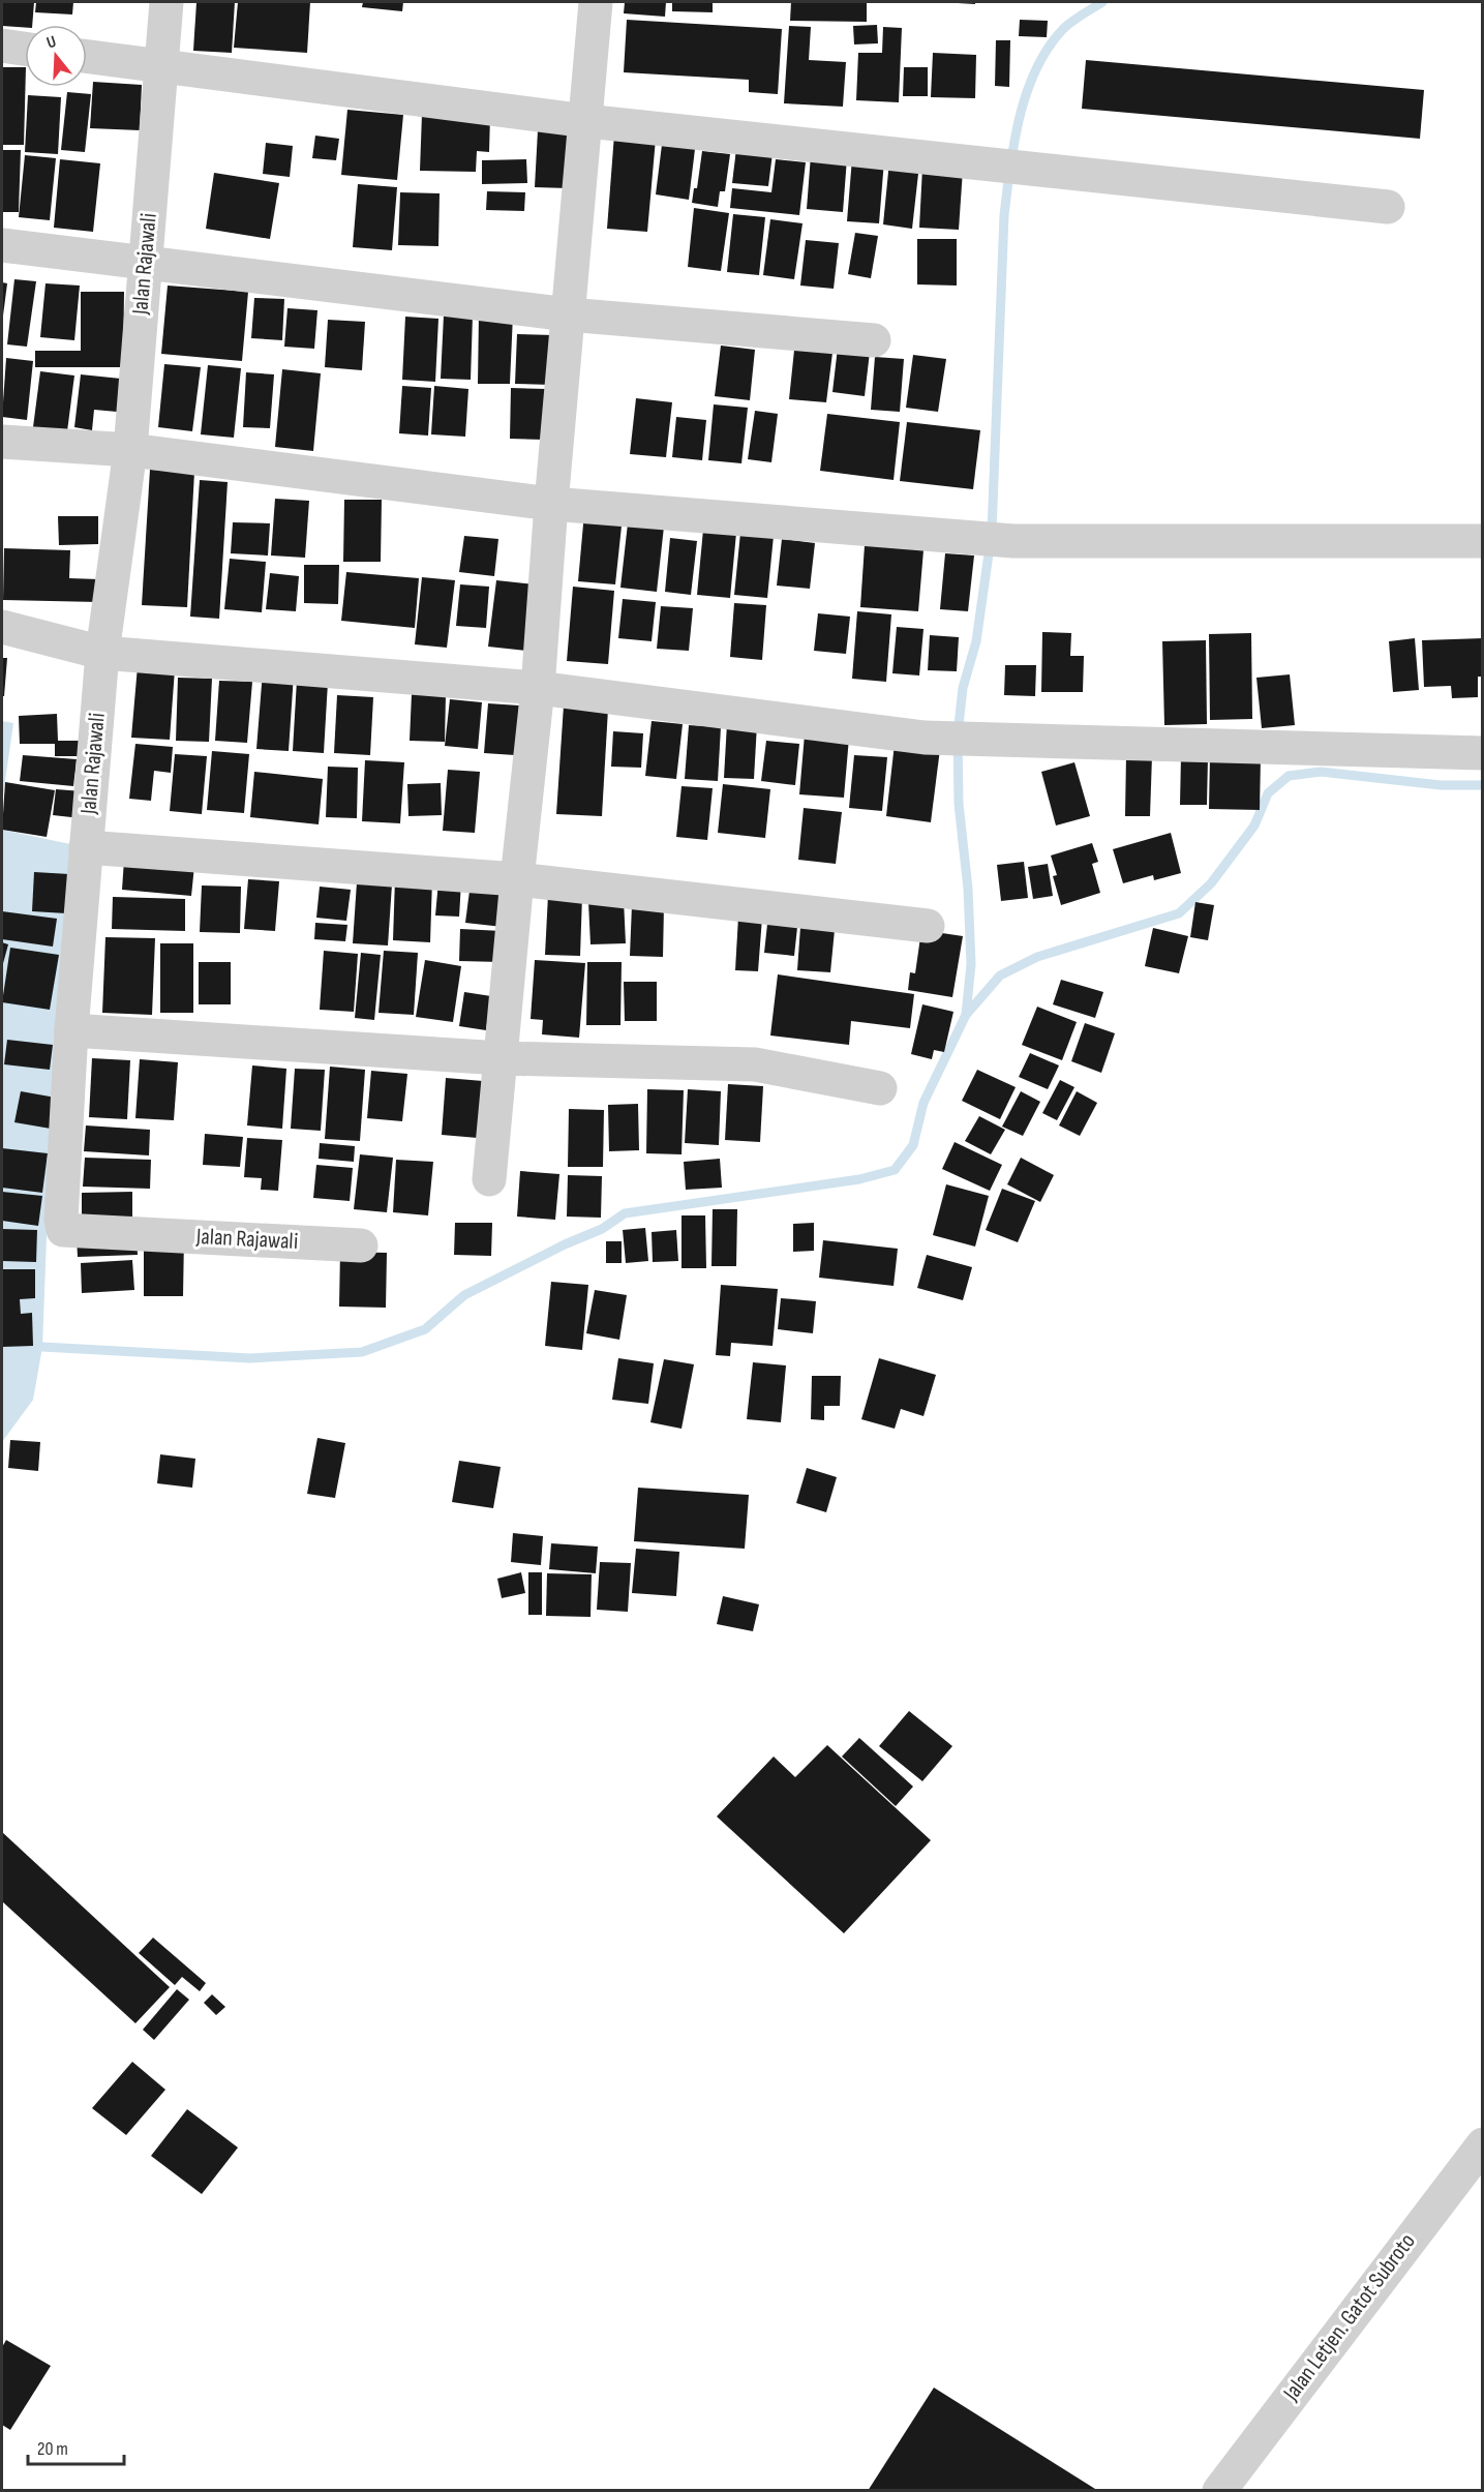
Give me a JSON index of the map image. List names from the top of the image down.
{
  "streets": {
    "street": ["Jalan Rajawali", "Jalan Letjen. Gatot Subroto"]
  },
  "scale_bar": "20 m",
  "north": "top"
}
